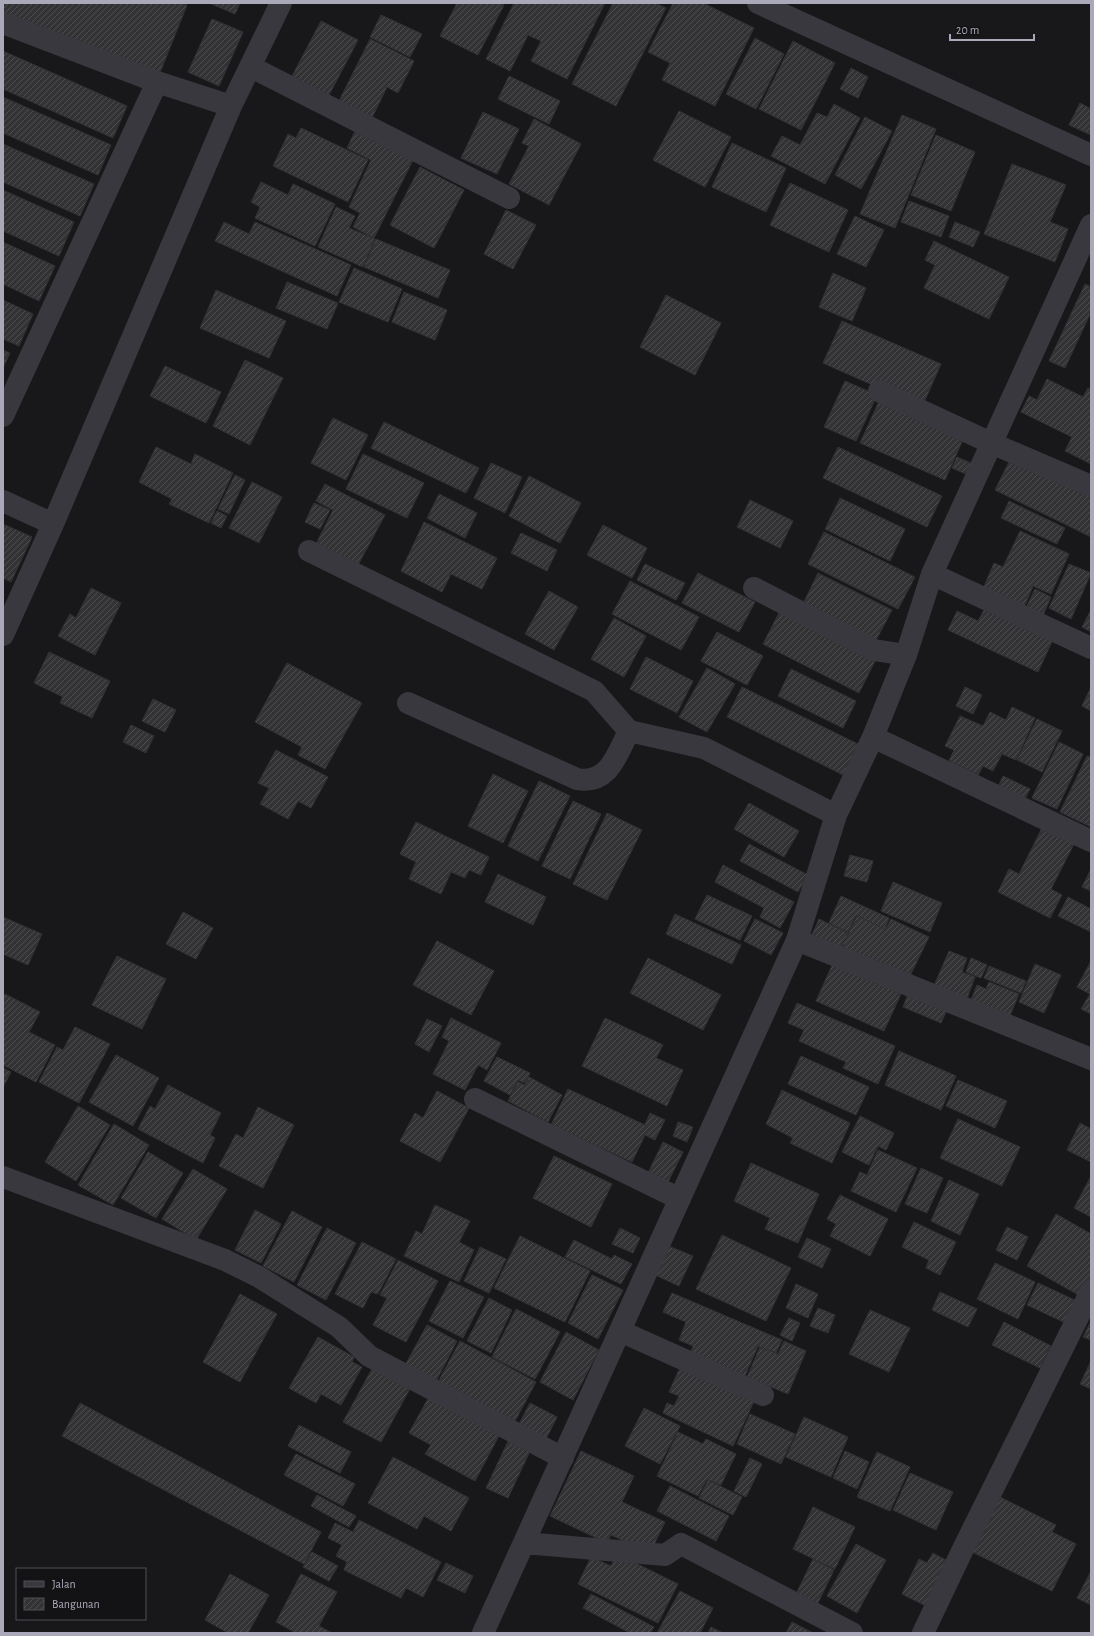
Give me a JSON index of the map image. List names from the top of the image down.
{
  "legend": ["Jalan", "Bangunan"],
  "scale_bar": "20 m"
}
